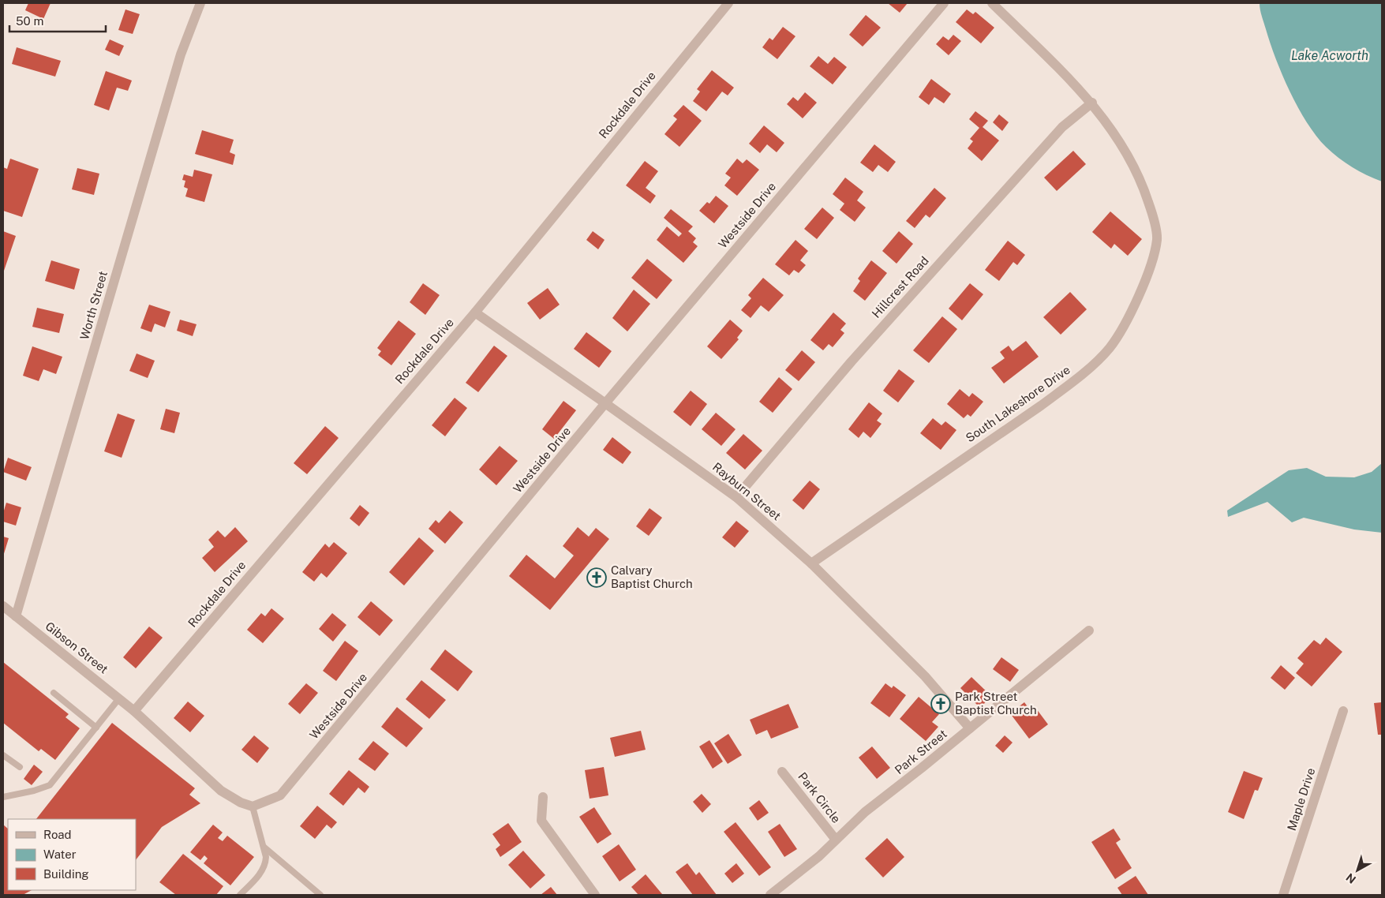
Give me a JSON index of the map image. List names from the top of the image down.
{
  "streets": {
    "street": [
      "Rockdale Drive",
      "Westside Drive",
      "Hillcrest Road",
      "Worth Street",
      "South Lakeshore Drive",
      "Rayburn Street",
      "Gibson Street",
      "Park Street",
      "Park Circle",
      "Maple Drive"
    ]
  },
  "crossings": [
    ["Rockdale Drive", "Rayburn Street"],
    ["Rockdale Drive", "Gibson Street"],
    ["Westside Drive", "Rayburn Street"],
    ["Hillcrest Road", "South Lakeshore Drive"],
    ["Hillcrest Road", "Rayburn Street"],
    ["Worth Street", "Gibson Street"],
    ["South Lakeshore Drive", "Rayburn Street"],
    ["Rayburn Street", "Park Street"],
    ["Park Street", "Park Circle"]
  ],
  "water": ["Lake Acworth"],
  "places": {
    "church": ["Calvary Baptist Church", "Park Street Baptist Church"]
  },
  "legend": ["Road", "Water", "Building"],
  "scale_bar": "50 m",
  "north": "bottom left"
}
